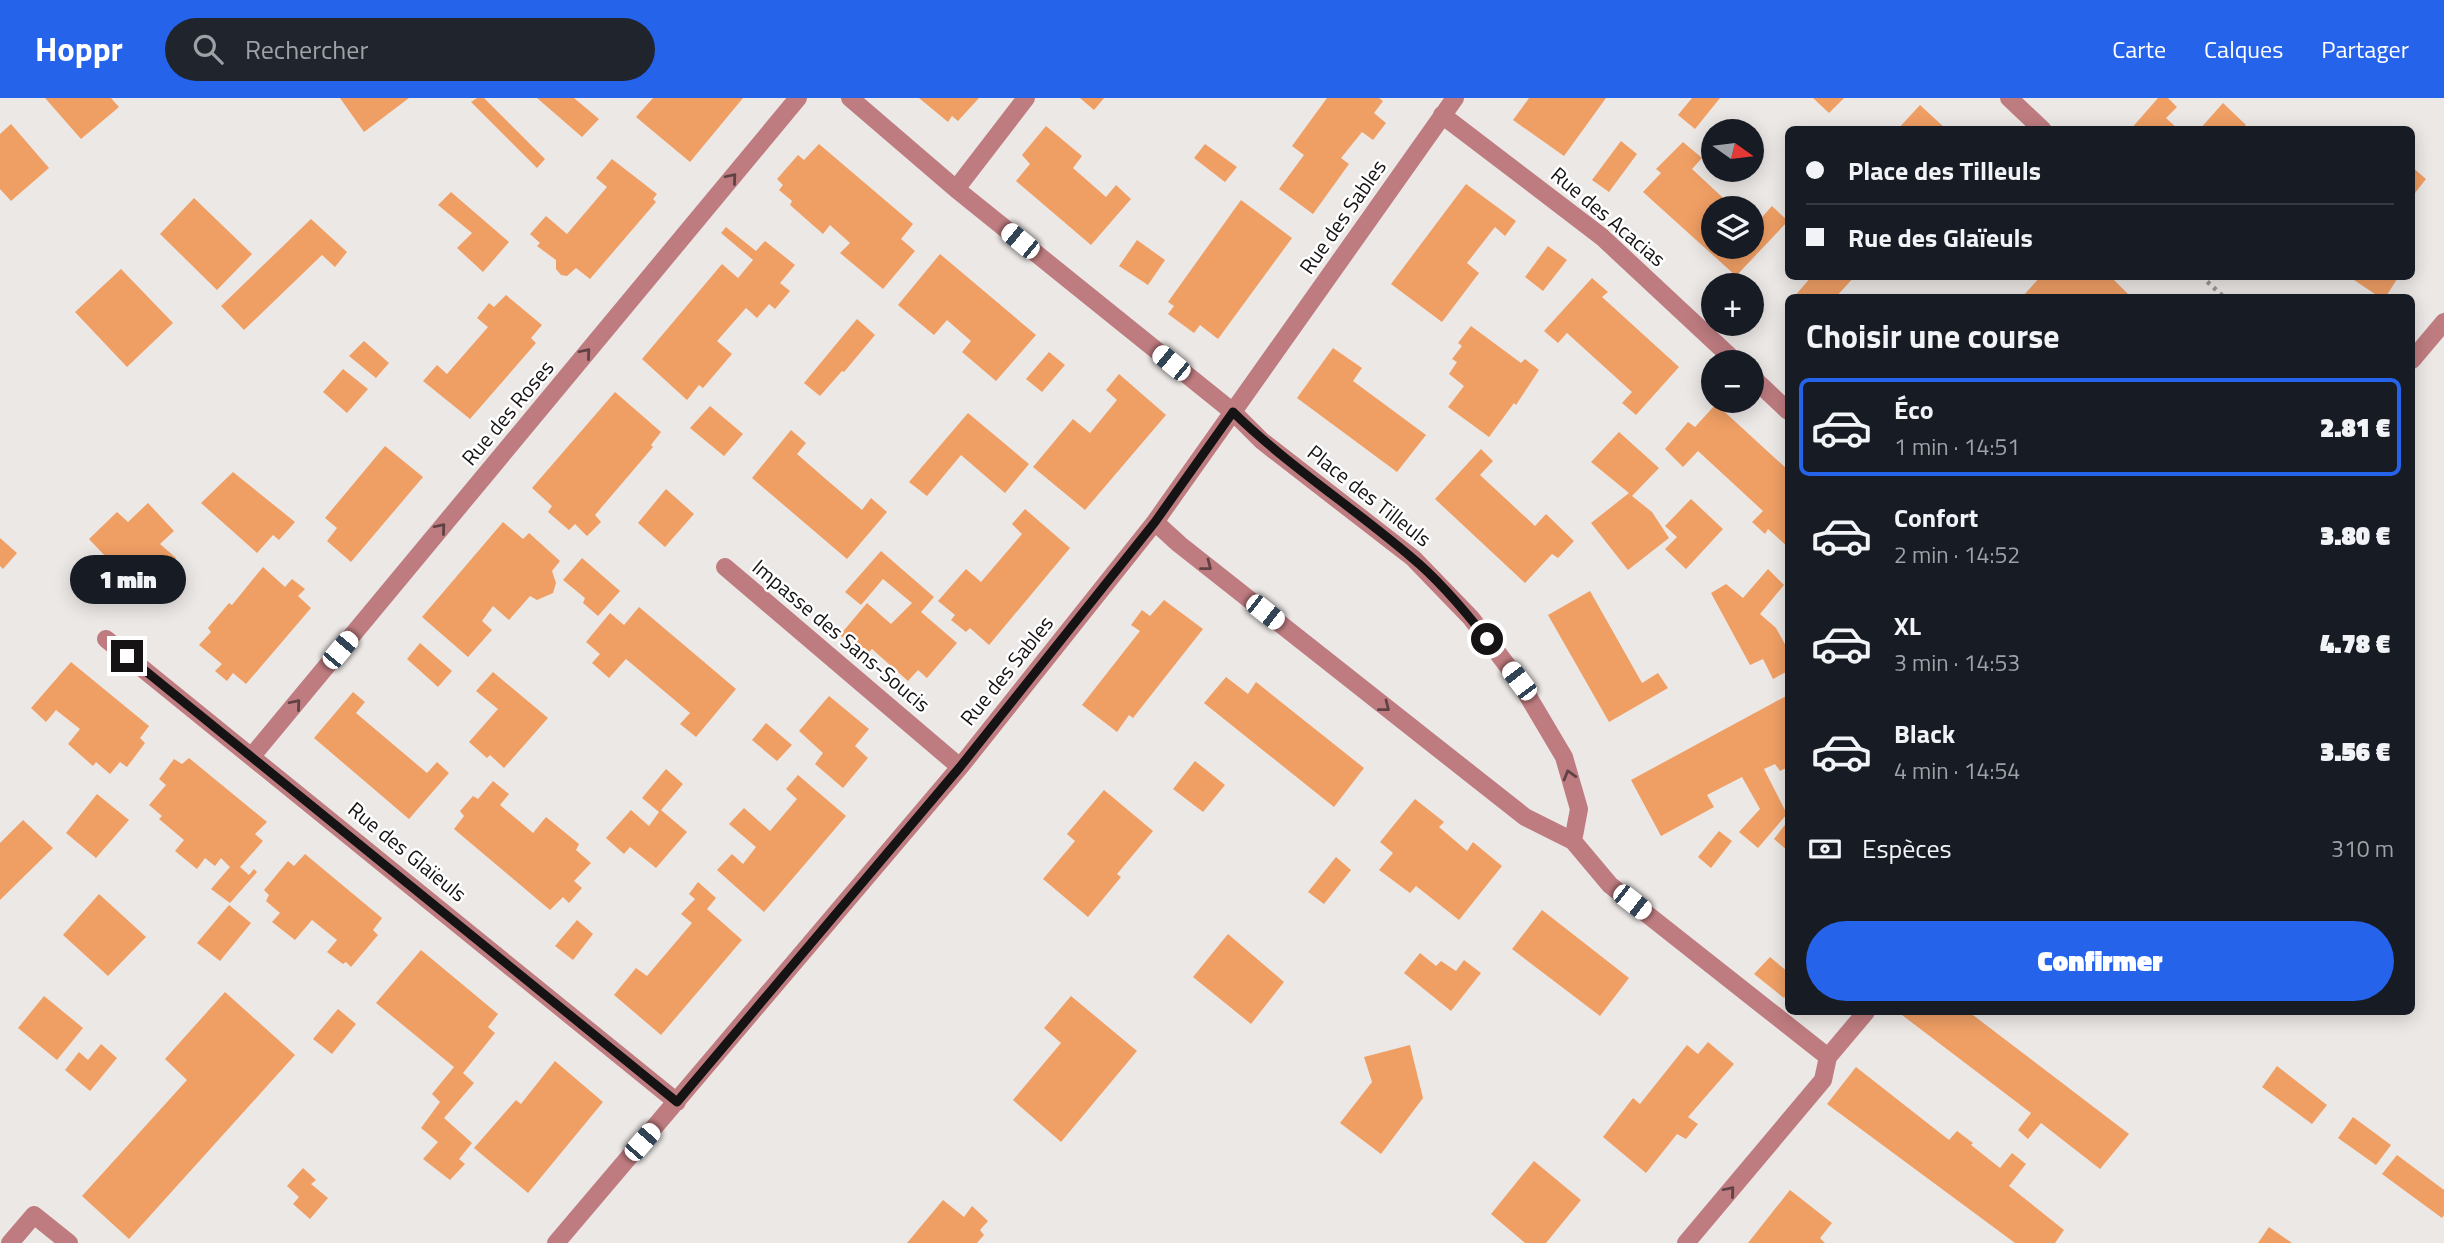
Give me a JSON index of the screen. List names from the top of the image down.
{
  "streets": {
    "street": [
      "Rue des Sables",
      "Rue des Acacias",
      "Rue des Roses",
      "Place des Tilleuls",
      "Impasse des Sans-Soucis",
      "Rue des Glaïeuls"
    ]
  },
  "crossings": [
    ["Rue des Sables", "Rue des Acacias"],
    ["Rue des Sables", "Place des Tilleuls"],
    ["Rue des Sables", "Impasse des Sans-Soucis"],
    ["Rue des Sables", "Rue des Glaïeuls"],
    ["Rue des Roses", "Rue des Glaïeuls"]
  ],
  "one_way": ["Rue des Roses"],
  "north": "right",
  "page": {
    "header": "Hoppr",
    "search": "Rechercher",
    "nav": ["Carte", "Calques", "Partager"],
    "map_buttons": ["+", "−"],
    "banner": ["Place des Tilleuls", "Rue des Glaïeuls"],
    "heading": "Choisir une course",
    "list": [
      {
        "name": "Éco",
        "note": "1 min · 14:51",
        "value": "2.81 €"
      },
      {
        "name": "Confort",
        "note": "2 min · 14:52",
        "value": "3.80 €"
      },
      {
        "name": "XL",
        "note": "3 min · 14:53",
        "value": "4.78 €"
      },
      {
        "name": "Black",
        "note": "4 min · 14:54",
        "value": "3.56 €"
      }
    ],
    "bubble": "1 min",
    "pay": ["Espèces", "310 m"],
    "buttons": "Confirmer"
  }
}
